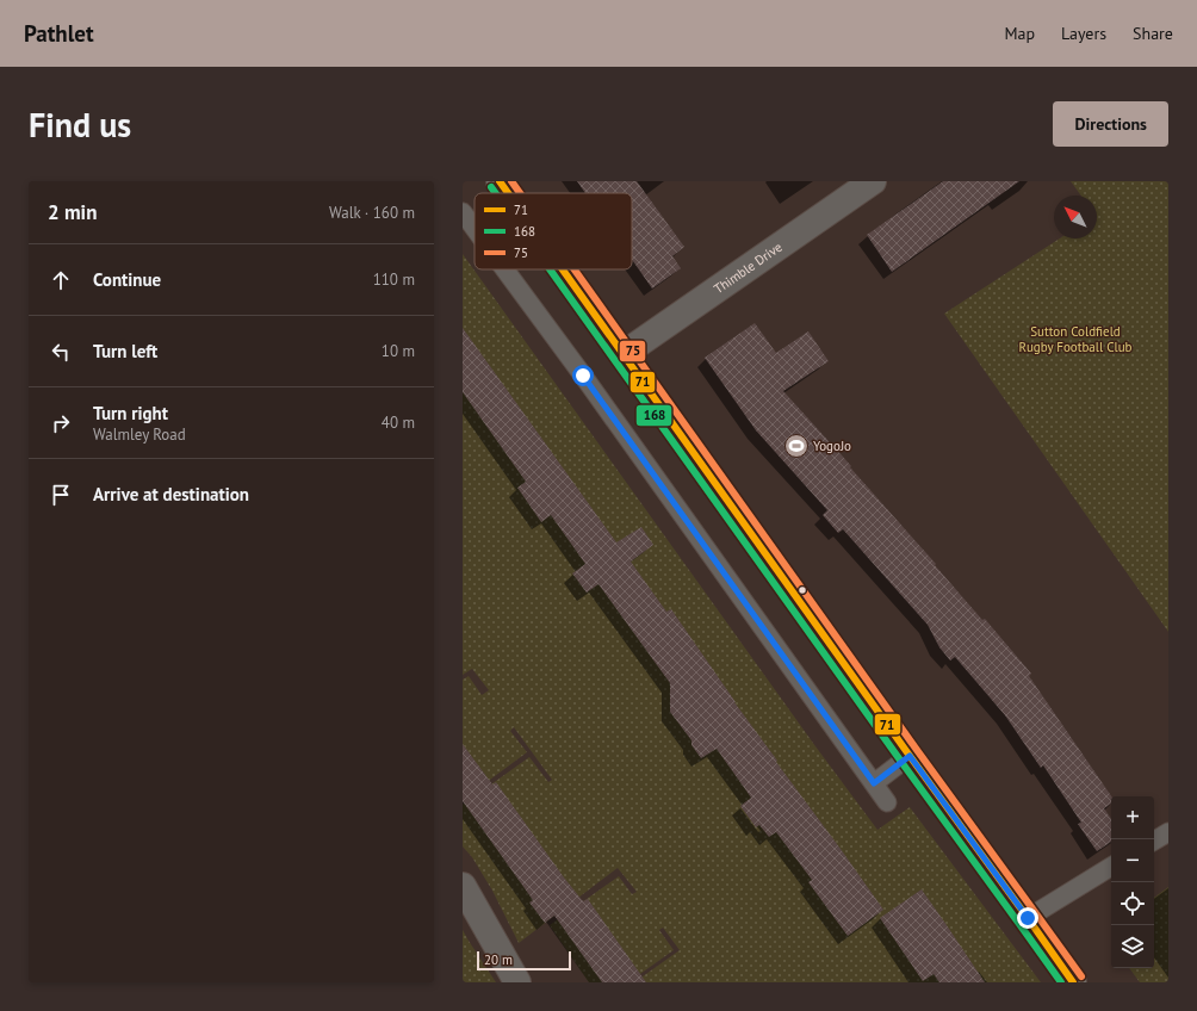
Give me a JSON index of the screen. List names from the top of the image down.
{
  "streets": {
    "street": ["Thimble Drive"]
  },
  "parks": ["Sutton Coldfield Rugby Football Club"],
  "places": {
    "sports": ["YogoJo"]
  },
  "lines": ["transit line 71", "transit line 75", "transit line 168"],
  "legend": ["71", "168", "75"],
  "scale_bar": "20 m",
  "north": "top left",
  "page": {
    "header": "Pathlet",
    "nav": ["Map", "Layers", "Share"],
    "buttons": "Directions",
    "title": "Find us",
    "heading": ["2 min", "Walk · 160 m"],
    "list": [
      ["Continue", "110 m"],
      ["Turn left", "10 m"],
      ["Turn right", "Walmley Road", "40 m"],
      "Arrive at destination"
    ],
    "map_buttons": ["+", "−"],
    "scale": "20 m"
  }
}
